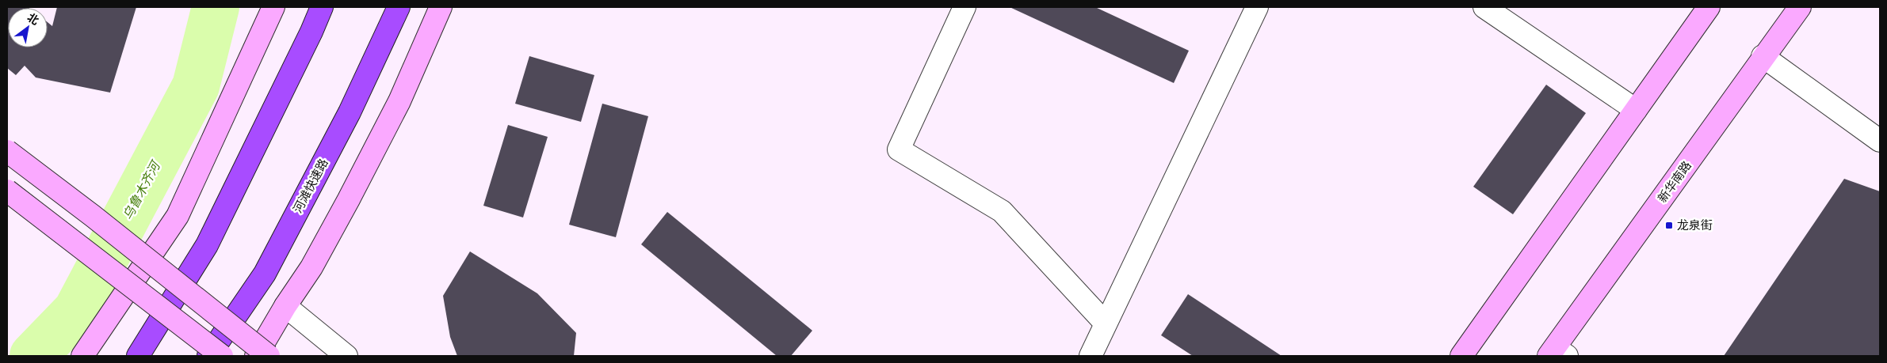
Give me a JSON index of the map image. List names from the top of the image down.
{
  "streets": {
    "highway": ["河滩快速路"],
    "street": ["新华南路"]
  },
  "water": ["乌鲁木齐河"],
  "places": {
    "transit": ["龙泉街"]
  },
  "north": "top right"
}
